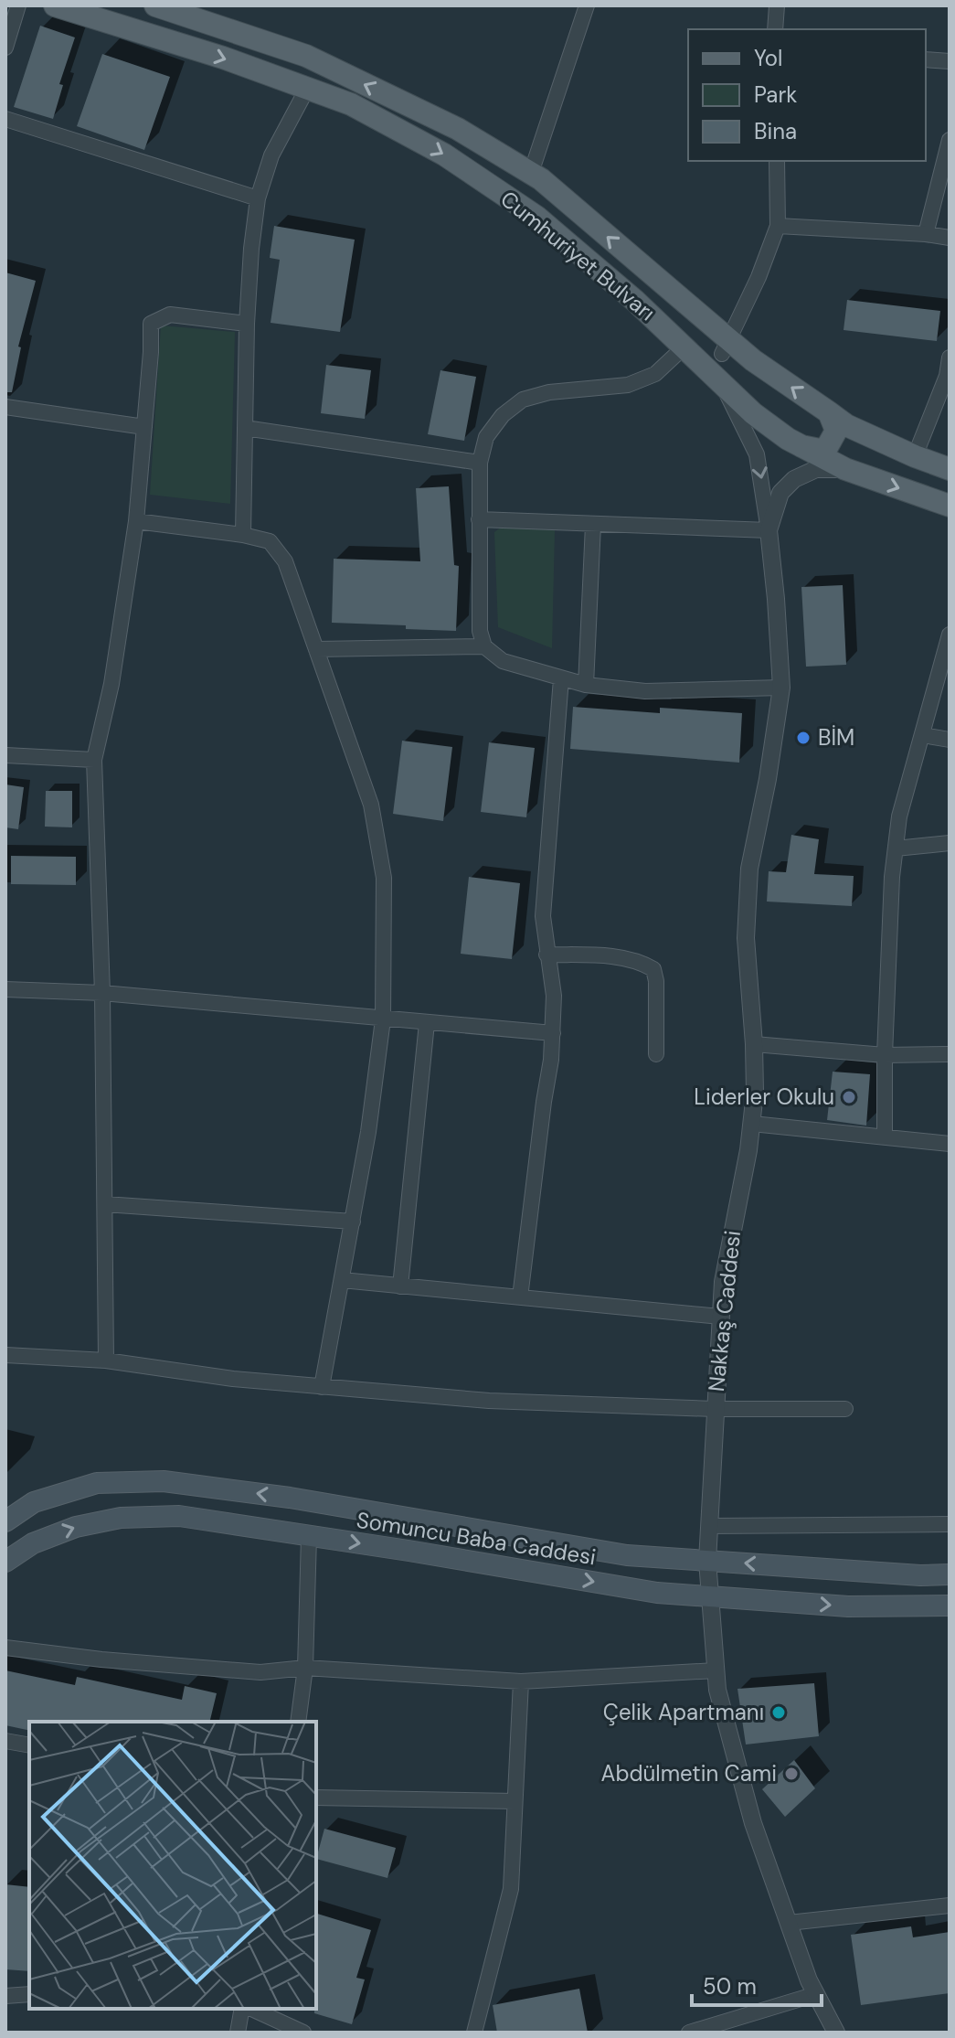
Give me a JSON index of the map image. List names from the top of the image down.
{
  "streets": {
    "main road": ["Cumhuriyet Bulvarı", "Somuncu Baba Caddesi"],
    "street": ["Nakkaş Caddesi"]
  },
  "crossings": [
    ["Nakkaş Caddesi", "Somuncu Baba Caddesi"]
  ],
  "places": [
    "BİM",
    "Liderler Okulu",
    "Çelik Apartmanı",
    "Abdülmetin Cami"
  ],
  "legend": ["Yol", "Park", "Bina"],
  "scale_bar": "50 m"
}
